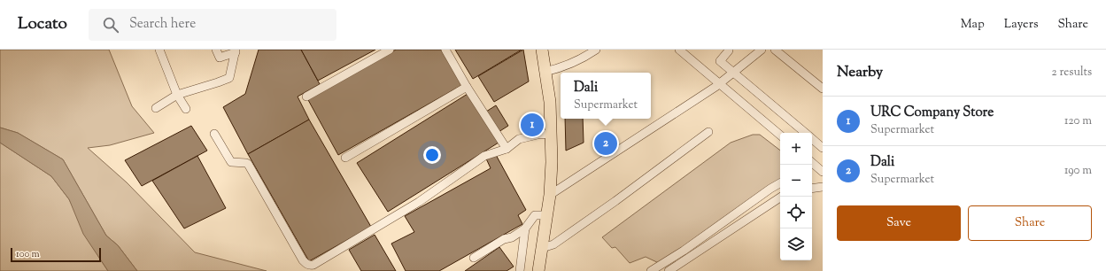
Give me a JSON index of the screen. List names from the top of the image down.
{
  "scale_bar": "100 m",
  "page": {
    "header": "Locato",
    "search": "Search here",
    "nav": ["Map", "Layers", "Share"],
    "heading": ["Nearby", "2 results"],
    "popup": ["Dali", "Supermarket"],
    "list": [
      {
        "mark": "1",
        "name": "URC Company Store",
        "note": "Supermarket",
        "value": "120 m"
      },
      {
        "mark": "2",
        "name": "Dali",
        "note": "Supermarket",
        "value": "190 m"
      }
    ],
    "pins": ["1", "2"],
    "map_buttons": ["+", "−"],
    "buttons": ["Save", "Share"],
    "scale": "100 m"
  }
}
